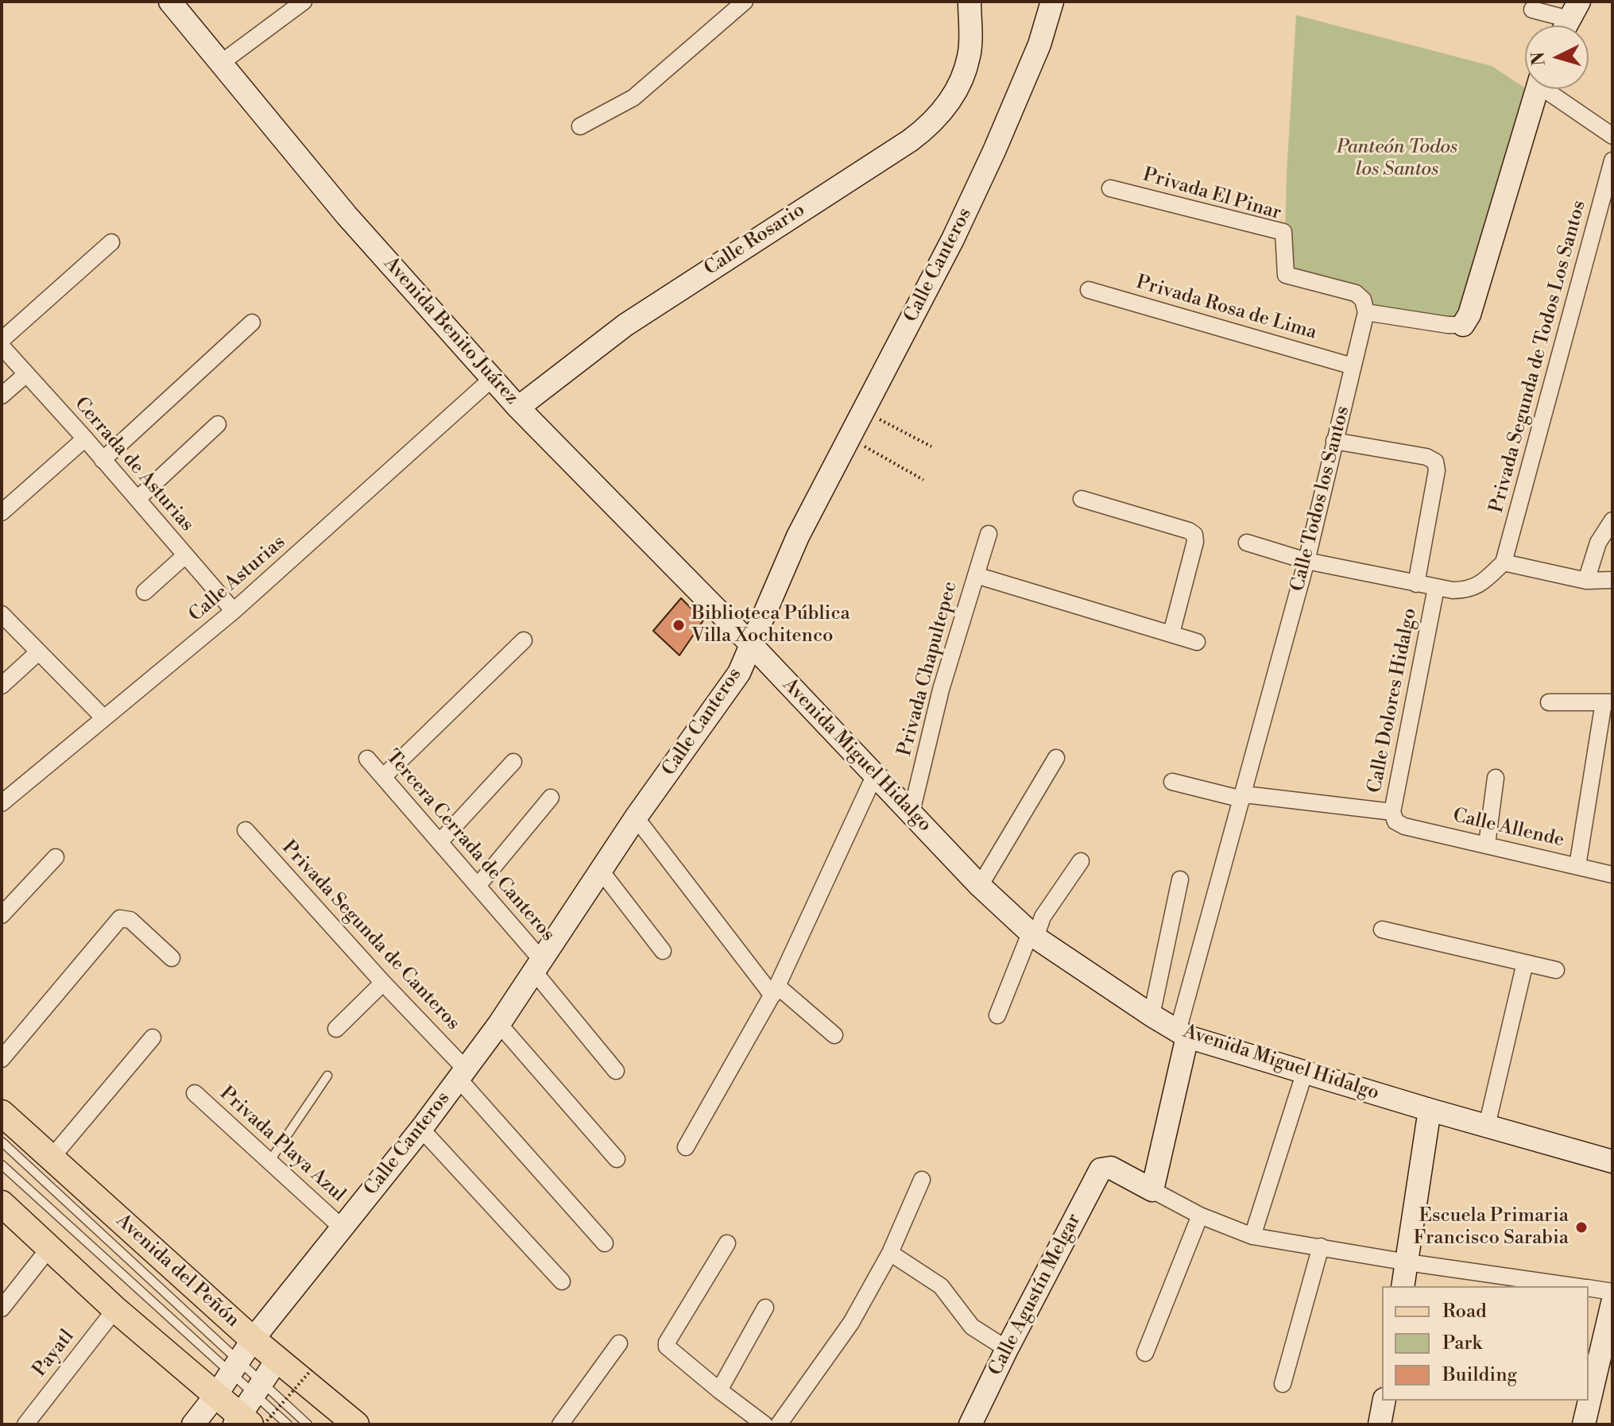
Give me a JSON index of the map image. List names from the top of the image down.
{
  "streets": {
    "main road": ["Avenida del Peñón"],
    "street": [
      "Privada El Pinar",
      "Calle Rosario",
      "Calle Canteros",
      "Privada Rosa de Lima",
      "Avenida Benito Juárez",
      "Privada Segunda de Todos Los Santos",
      "Cerrada de Asturias",
      "Calle Todos los Santos",
      "Calle Asturias",
      "Privada Chapultepec",
      "Calle Dolores Hidalgo",
      "Avenida Miguel Hidalgo",
      "Calle Allende",
      "Tercera Cerrada de Canteros",
      "Privada Segunda de Canteros",
      "Privada Playa Azul",
      "Calle Agustín Melgar",
      "Payatl"
    ]
  },
  "crossings": [
    ["Privada El Pinar", "Calle Todos los Santos"],
    ["Calle Rosario", "Avenida Benito Juárez"],
    ["Calle Canteros", "Avenida Benito Juárez"],
    ["Calle Canteros", "Avenida Miguel Hidalgo"],
    ["Calle Canteros", "Tercera Cerrada de Canteros"],
    ["Calle Canteros", "Privada Segunda de Canteros"],
    ["Calle Canteros", "Privada Playa Azul"],
    ["Calle Canteros", "Avenida del Peñón"],
    ["Privada Rosa de Lima", "Calle Todos los Santos"],
    ["Avenida Benito Juárez", "Calle Asturias"],
    ["Avenida Benito Juárez", "Avenida Miguel Hidalgo"],
    ["Cerrada de Asturias", "Calle Asturias"],
    ["Calle Todos los Santos", "Avenida Miguel Hidalgo"],
    ["Calle Todos los Santos", "Calle Allende"],
    ["Privada Chapultepec", "Avenida Miguel Hidalgo"],
    ["Calle Dolores Hidalgo", "Calle Allende"]
  ],
  "parks": ["Panteón Todos los Santos"],
  "places": ["Biblioteca Pública Villa Xochitenco", "Escuela Primaria Francisco Sarabia"],
  "legend": ["Road", "Park", "Building"],
  "north": "left"
}
